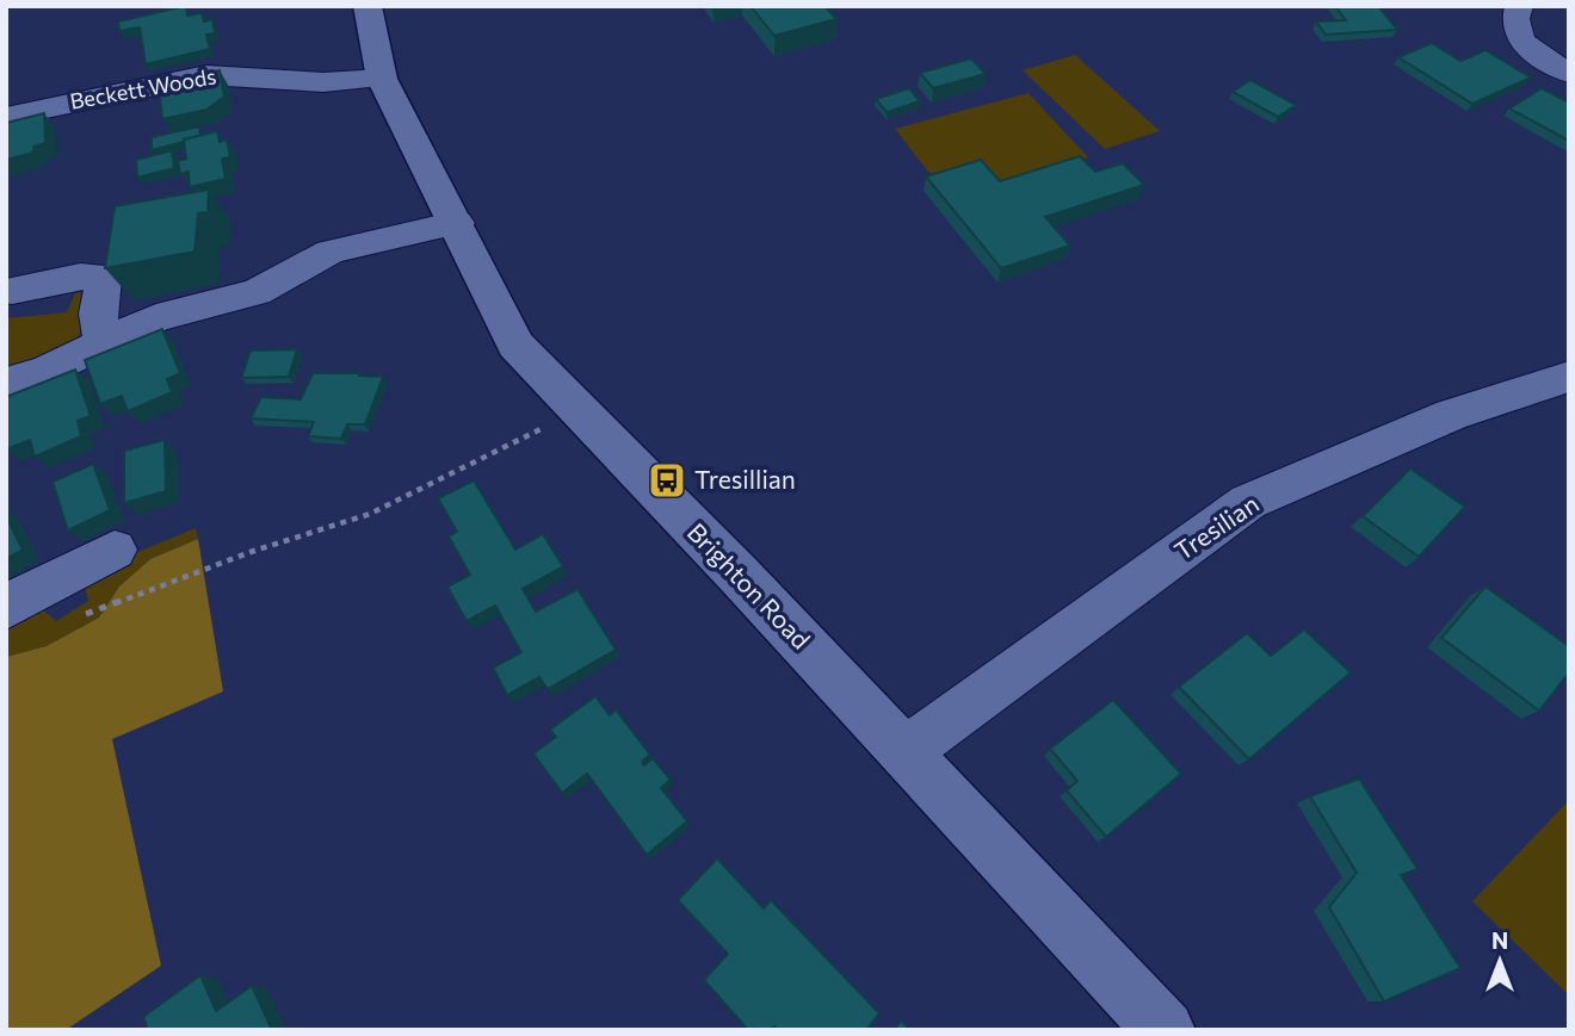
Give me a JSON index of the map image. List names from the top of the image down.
{
  "streets": {
    "street": ["Beckett Woods", "Tresilian", "Brighton Road"]
  },
  "crossings": [
    ["Beckett Woods", "Brighton Road"],
    ["Tresilian", "Brighton Road"]
  ],
  "places": {
    "bus stop": ["Tresillian"]
  },
  "north": "top"
}
